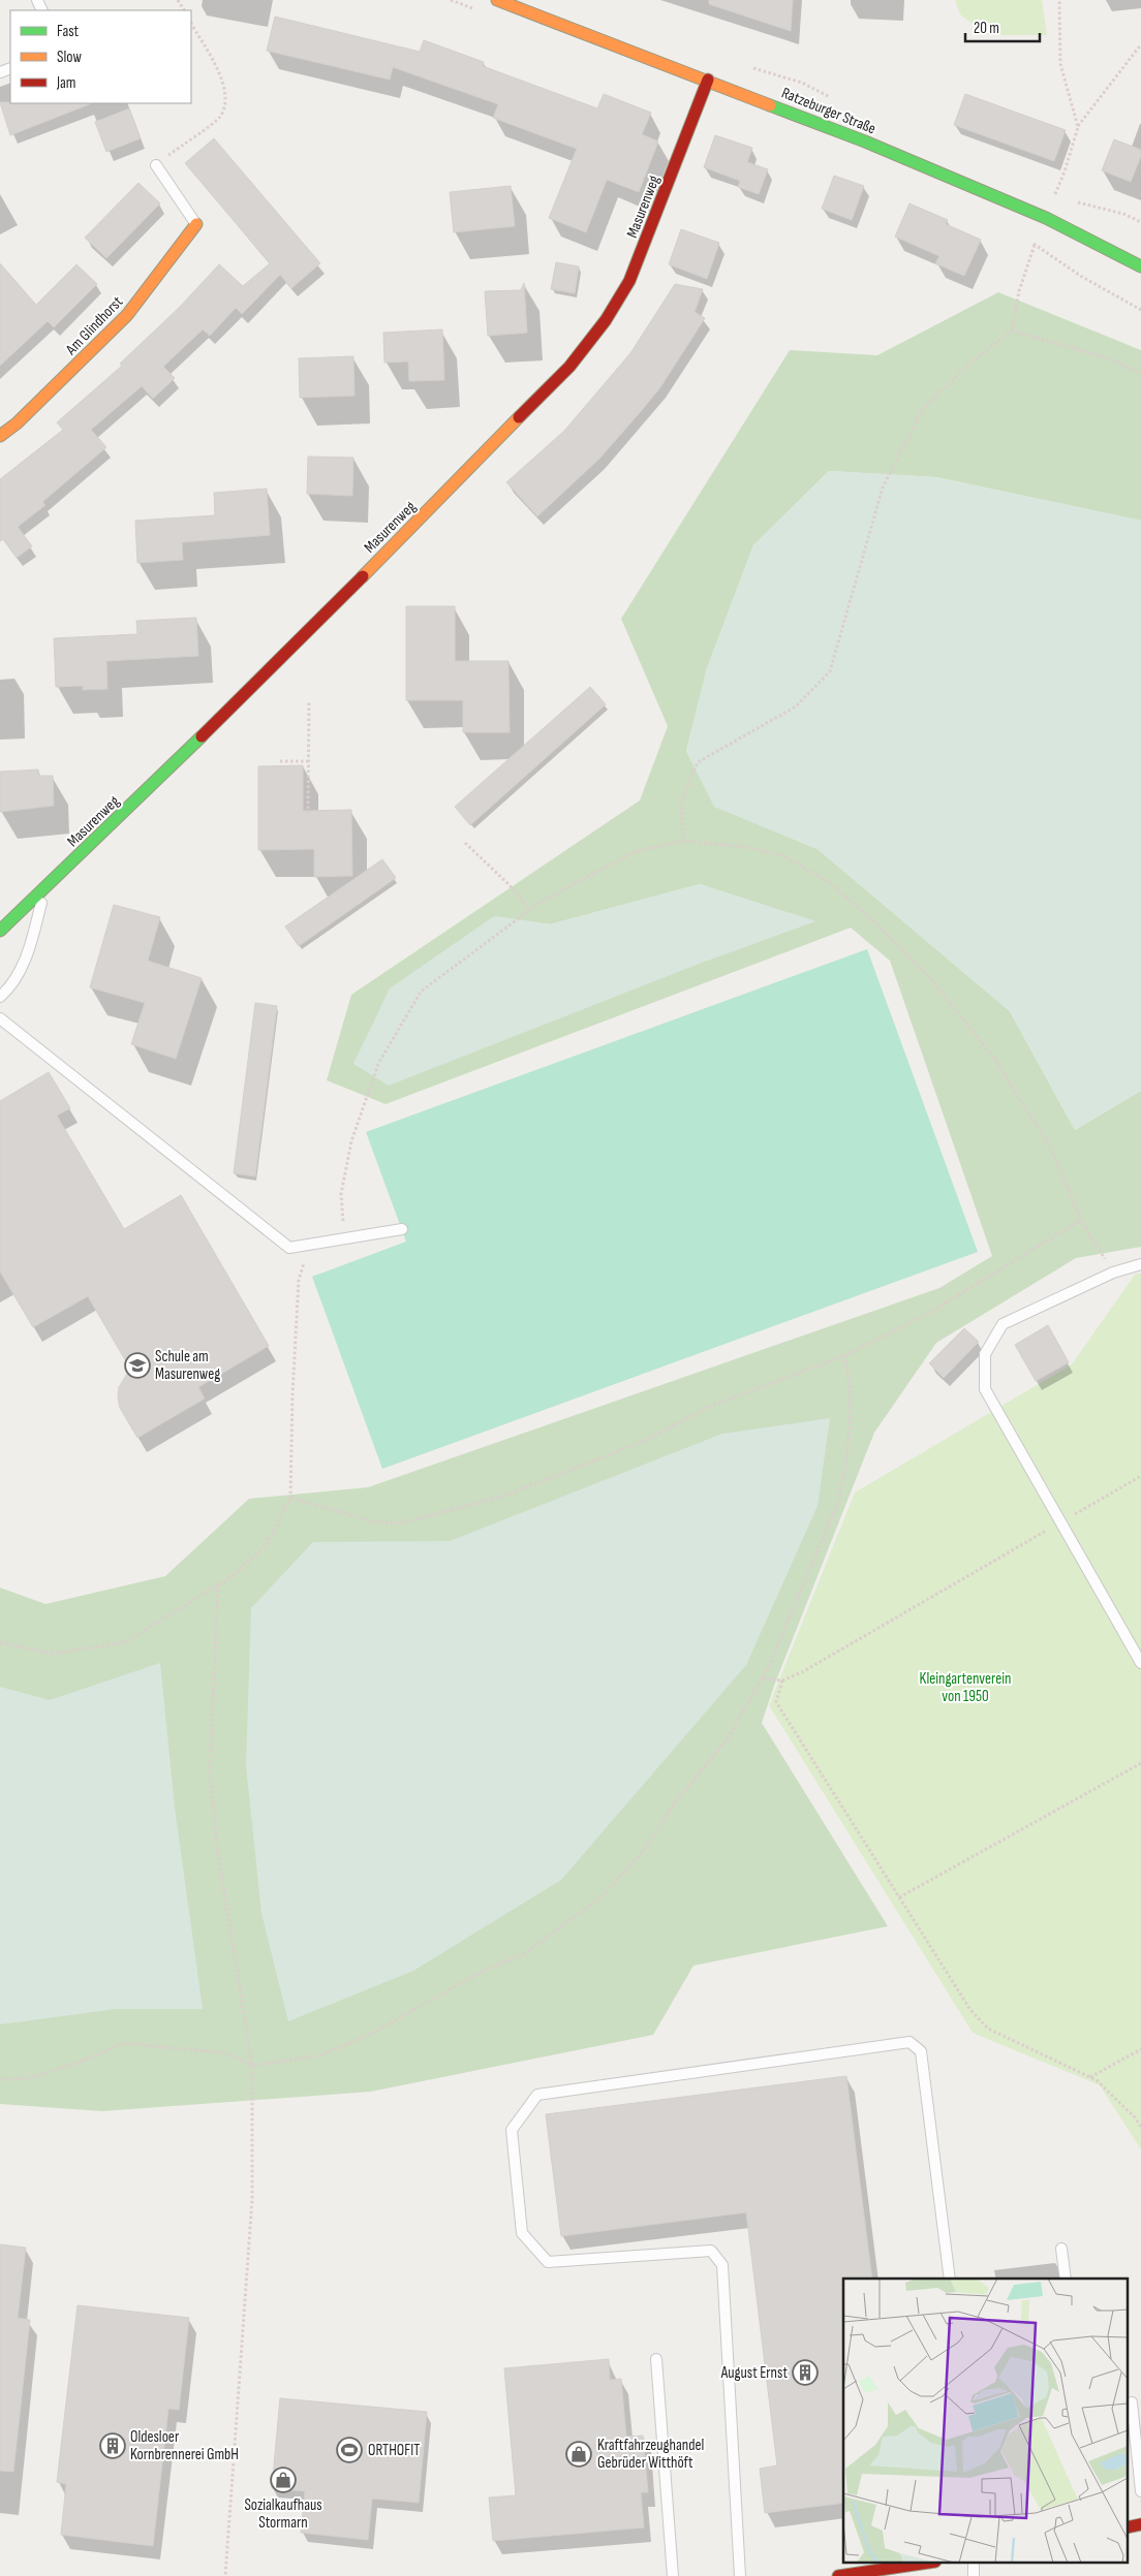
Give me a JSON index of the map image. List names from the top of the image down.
{
  "streets": {
    "street": ["Ratzeburger Straße", "Masurenweg", "Am Glindhorst"]
  },
  "crossings": [
    ["Ratzeburger Straße", "Masurenweg"]
  ],
  "parks": ["Kleingartenverein von 1950"],
  "places": {
    "school or university": ["Schule am Masurenweg"],
    "building": ["August Ernst", "Oldesloer Kornbrennerei GmbH"],
    "sports": ["ORTHOFIT"],
    "shop": ["Kraftfahrzeughandel Gebrüder Witthöft", "Sozialkaufhaus Stormarn"]
  },
  "legend": ["Fast", "Slow", "Jam"],
  "scale_bar": "20 m"
}
